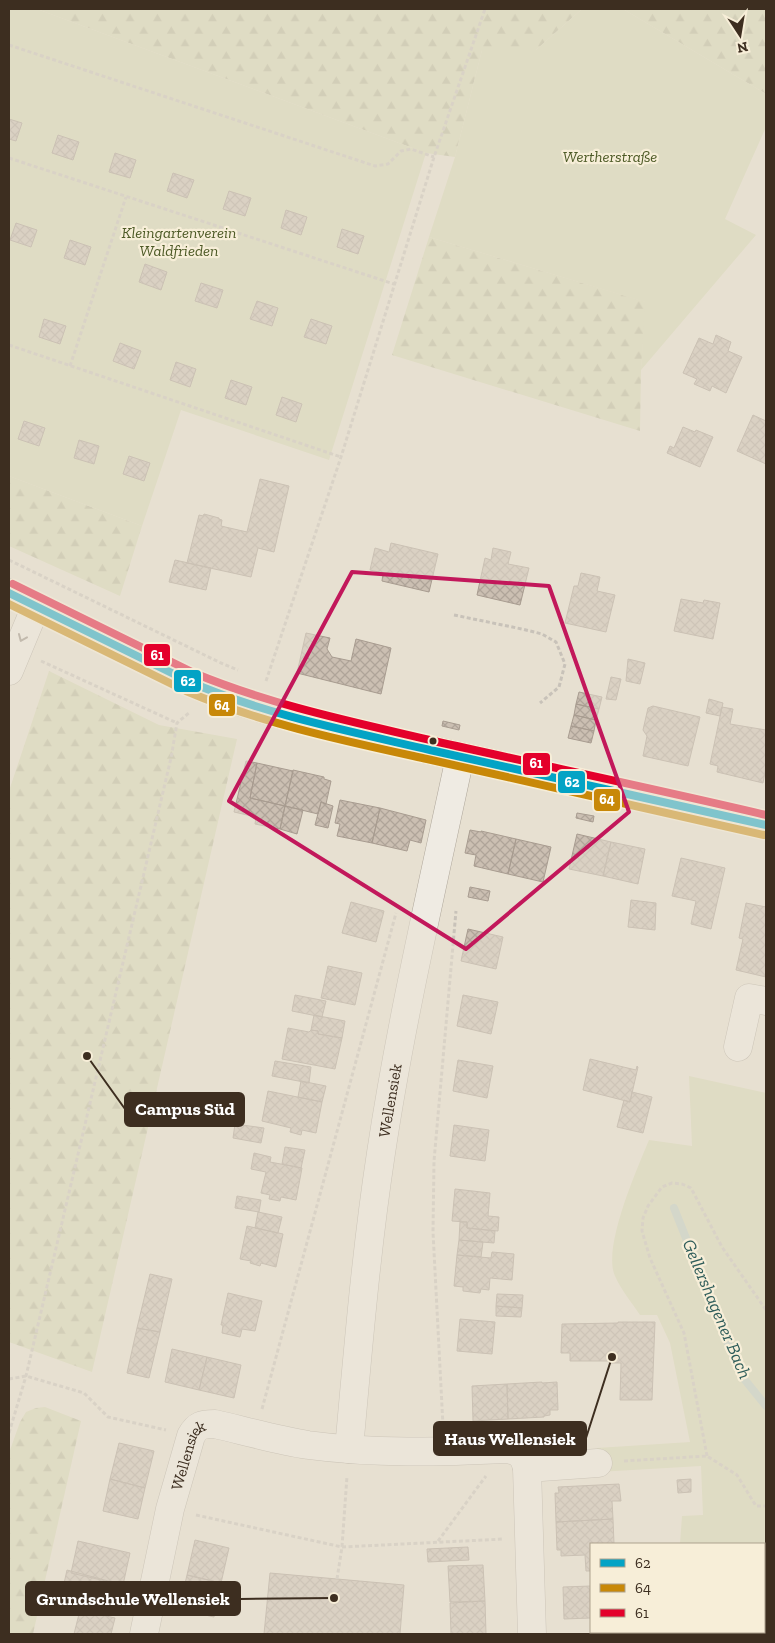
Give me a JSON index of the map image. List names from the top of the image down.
{
  "streets": {
    "street": ["Wellensiek"]
  },
  "water": ["Gellershagener Bach"],
  "parks": ["Wertherstraße", "Kleingartenverein Waldfrieden"],
  "places": ["Campus Süd", "Haus Wellensiek", "Grundschule Wellensiek"],
  "lines": ["transit line 61", "transit line 62", "transit line 64"],
  "legend": ["62", "64", "61"],
  "north": "bottom"
}
